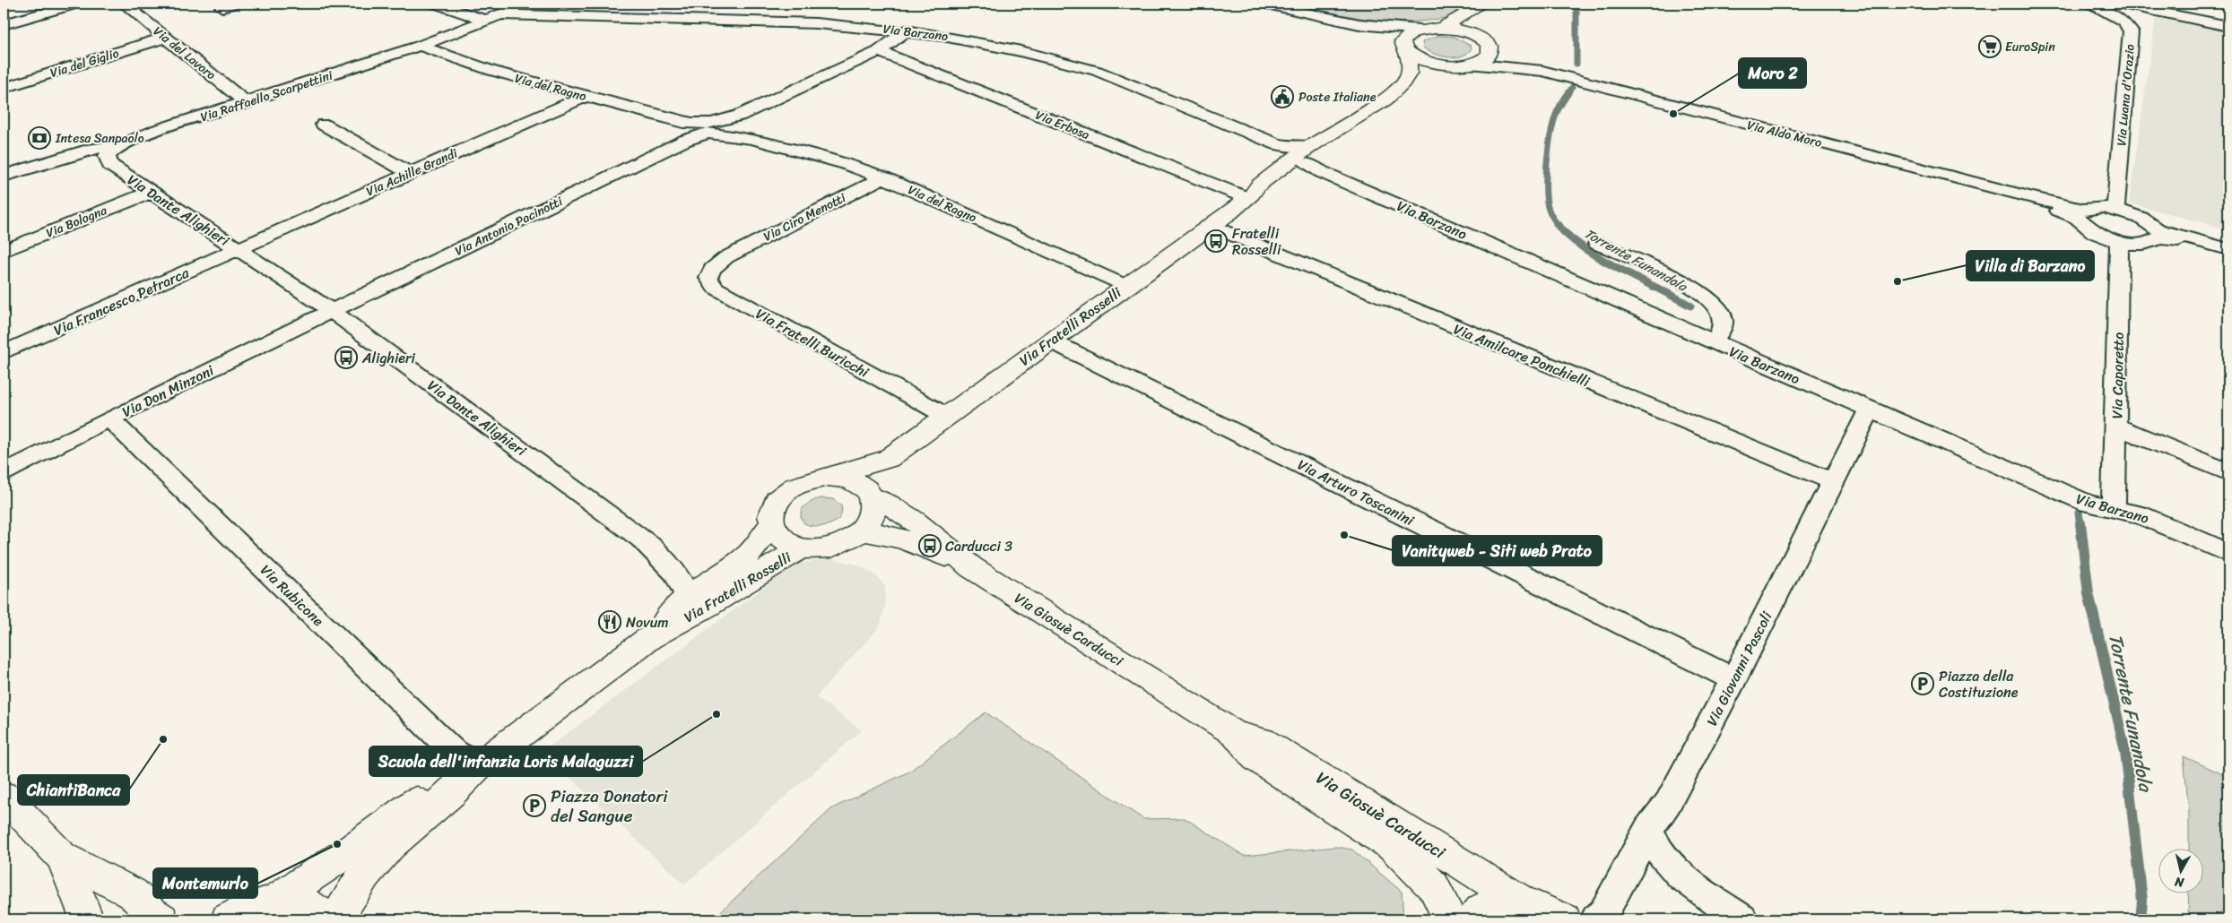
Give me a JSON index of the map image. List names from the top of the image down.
{
  "streets": {
    "street": [
      "Via Barzano",
      "Via del Lavoro",
      "Via del Giglio",
      "Via del Ragno",
      "Via Luana d'Orazio",
      "Via Raffaello Scarpettini",
      "Via Erbosa",
      "Via Aldo Moro",
      "Via Achille Grandi",
      "Via Dante Alighieri",
      "Via Ciro Menotti",
      "Via Bologna",
      "Via Antonio Pacinotti",
      "Via Francesco Petrarca",
      "Via Fratelli Rosselli",
      "Via Fratelli Buricchi",
      "Via Amilcare Ponchielli",
      "Via Caporetto",
      "Via Don Minzoni",
      "Via Arturo Toscanini",
      "Via Rubicone",
      "Via Giosuè Carducci",
      "Via Giovanni Pascoli"
    ]
  },
  "crossings": [
    ["Via Barzano", "Via Raffaello Scarpettini"],
    ["Via Barzano", "Via Fratelli Rosselli"],
    ["Via Barzano", "Via Caporetto"],
    ["Via Barzano", "Via Giovanni Pascoli"],
    ["Via del Lavoro", "Via del Giglio"],
    ["Via del Lavoro", "Via Raffaello Scarpettini"],
    ["Via del Ragno", "Via Raffaello Scarpettini"],
    ["Via del Ragno", "Via Achille Grandi"],
    ["Via del Ragno", "Via Ciro Menotti"],
    ["Via del Ragno", "Via Antonio Pacinotti"],
    ["Via del Ragno", "Via Fratelli Rosselli"],
    ["Via Luana d'Orazio", "Via Aldo Moro"],
    ["Via Raffaello Scarpettini", "Via Dante Alighieri"],
    ["Via Erbosa", "Via Fratelli Rosselli"],
    ["Via Aldo Moro", "Via Fratelli Rosselli"],
    ["Via Aldo Moro", "Via Caporetto"],
    ["Via Achille Grandi", "Via Dante Alighieri"],
    ["Via Achille Grandi", "Via Francesco Petrarca"],
    ["Via Dante Alighieri", "Via Bologna"],
    ["Via Dante Alighieri", "Via Antonio Pacinotti"],
    ["Via Dante Alighieri", "Via Francesco Petrarca"],
    ["Via Dante Alighieri", "Via Fratelli Rosselli"],
    ["Via Dante Alighieri", "Via Don Minzoni"],
    ["Via Ciro Menotti", "Via Fratelli Buricchi"],
    ["Via Antonio Pacinotti", "Via Don Minzoni"],
    ["Via Fratelli Rosselli", "Via Fratelli Buricchi"],
    ["Via Fratelli Rosselli", "Via Amilcare Ponchielli"],
    ["Via Fratelli Rosselli", "Via Arturo Toscanini"],
    ["Via Fratelli Rosselli", "Via Rubicone"],
    ["Via Fratelli Rosselli", "Via Giosuè Carducci"],
    ["Via Amilcare Ponchielli", "Via Giovanni Pascoli"],
    ["Via Don Minzoni", "Via Rubicone"],
    ["Via Arturo Toscanini", "Via Giovanni Pascoli"]
  ],
  "water": ["Torrente Funandola"],
  "places": {
    "supermarket": ["EuroSpin"],
    "public building": ["Poste Italiane"],
    "other": [
      "Moro 2",
      "Villa di Barzano",
      "Vanityweb - Siti web Prato",
      "Scuola dell'infanzia Loris Malaguzzi",
      "ChiantiBanca",
      "Montemurlo"
    ],
    "bank": ["Intesa Sanpaolo"],
    "bus stop": ["Fratelli Rosselli", "Alighieri", "Carducci 3"],
    "restaurant": ["Novum"],
    "parking": ["Piazza della Costituzione", "Piazza Donatori del Sangue"]
  },
  "north": "bottom"
}
